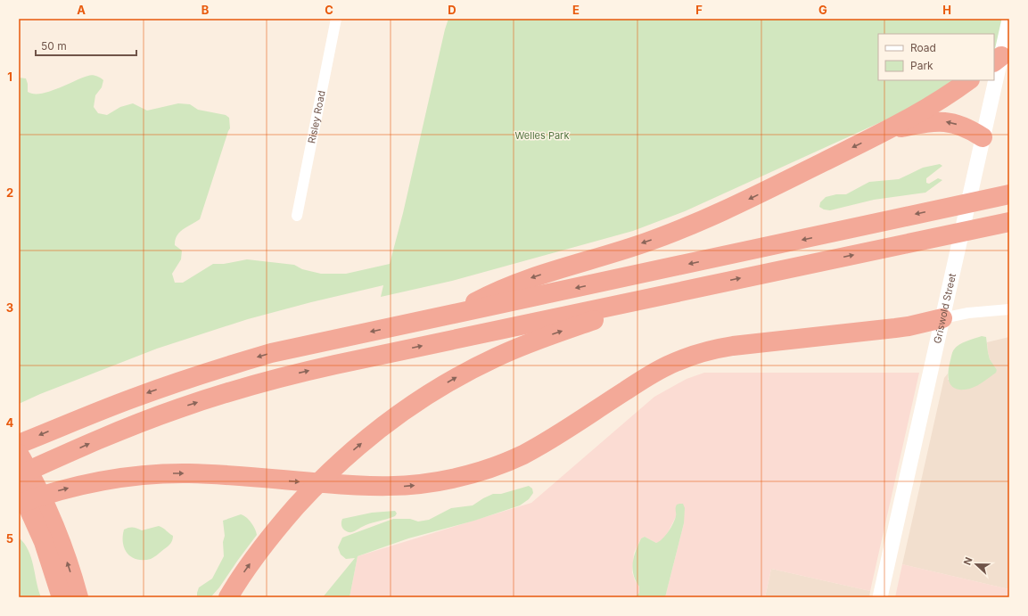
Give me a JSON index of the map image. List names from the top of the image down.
{
  "streets": {
    "main road": ["Griswold Street"],
    "street": ["Risley Road"]
  },
  "parks": ["Welles Park"],
  "legend": ["Road", "Park"],
  "scale_bar": "50 m",
  "north": "left",
  "grid": {
    "columns": [
      "A",
      "B",
      "C",
      "D",
      "E",
      "F",
      "G",
      "H"
    ],
    "rows": [
      "1",
      "2",
      "3",
      "4",
      "5"
    ]
  }
}
